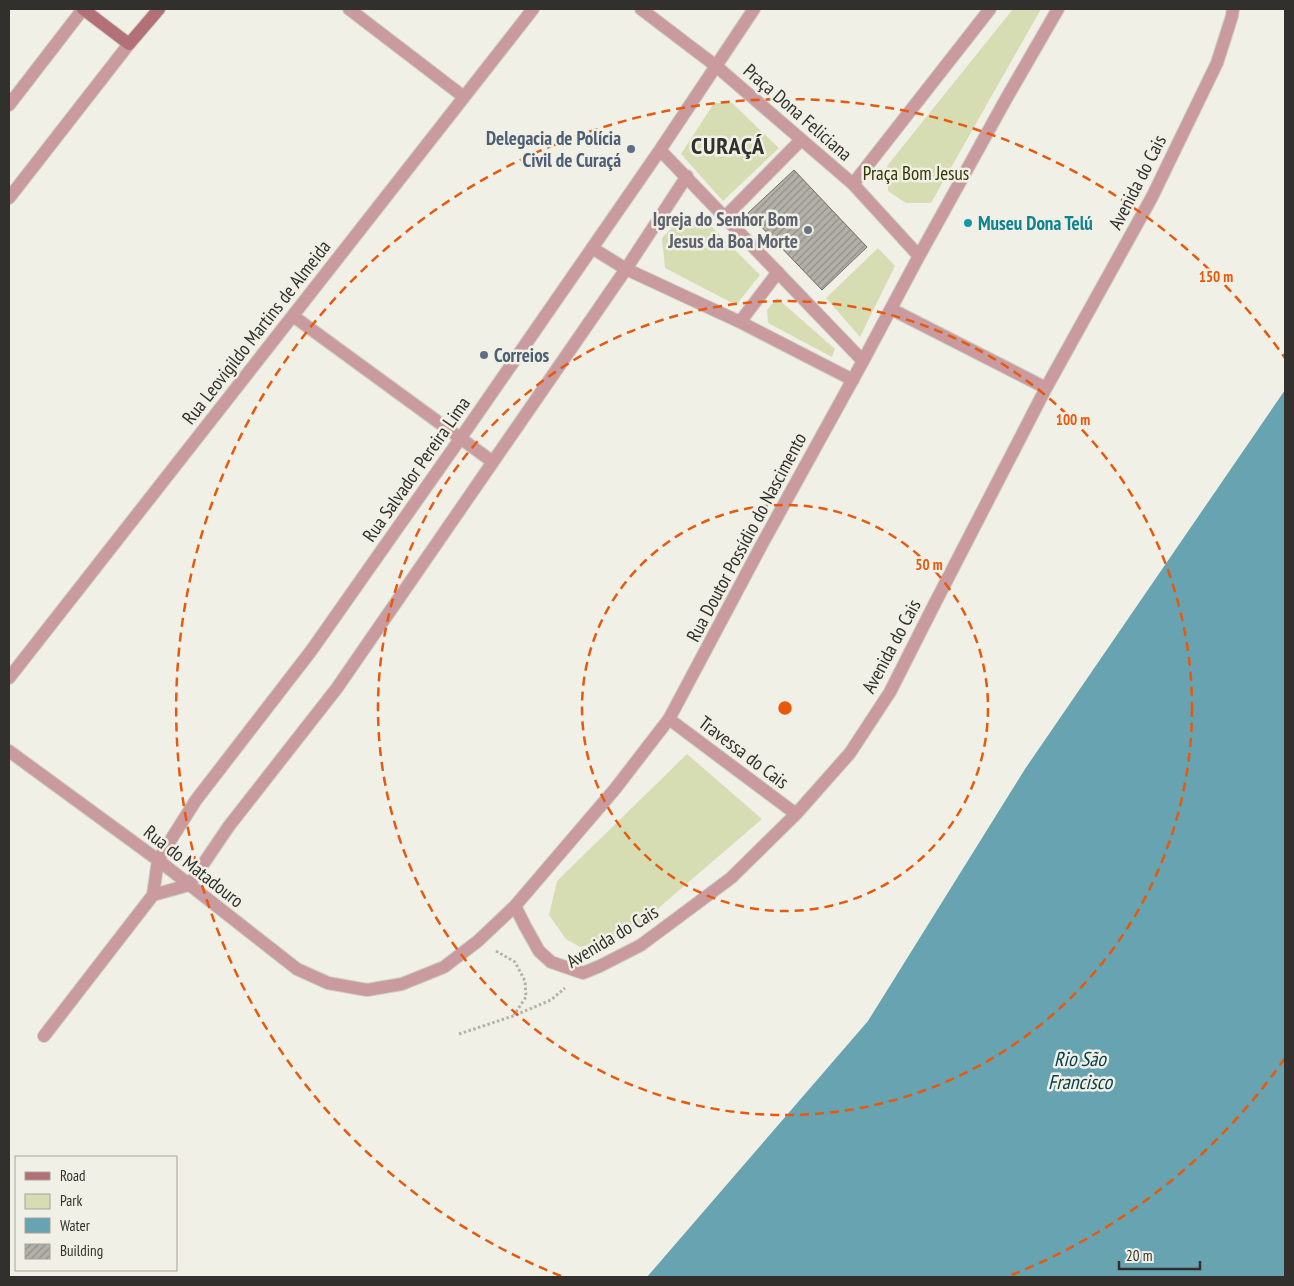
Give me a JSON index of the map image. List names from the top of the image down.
{
  "streets": {
    "street": [
      "Praça Dona Feliciana",
      "Avenida do Cais",
      "Rua Leovigildo Martins de Almeida",
      "Rua Salvador Pereira Lima",
      "Rua Doutor Possídio do Nascimento",
      "Travessa do Cais",
      "Rua do Matadouro"
    ]
  },
  "crossings": [
    ["Praça Dona Feliciana", "Rua Salvador Pereira Lima"],
    ["Praça Dona Feliciana", "Rua Doutor Possídio do Nascimento"],
    ["Avenida do Cais", "Travessa do Cais"],
    ["Rua Salvador Pereira Lima", "Rua do Matadouro"],
    ["Rua Doutor Possídio do Nascimento", "Travessa do Cais"],
    ["Rua Doutor Possídio do Nascimento", "Rua do Matadouro"]
  ],
  "districts": ["CURAÇÁ"],
  "water": ["Rio São Francisco"],
  "parks": ["Praça Bom Jesus"],
  "places": [
    "Delegacia de Polícia Civil de Curaçá",
    "Museu Dona Telú",
    "Igreja do Senhor Bom Jesus da Boa Morte",
    "Correios"
  ],
  "legend": [
    "Road",
    "Park",
    "Water",
    "Building"
  ],
  "scale_bar": "20 m",
  "rings": ["150 m", "100 m", "50 m"]
}
